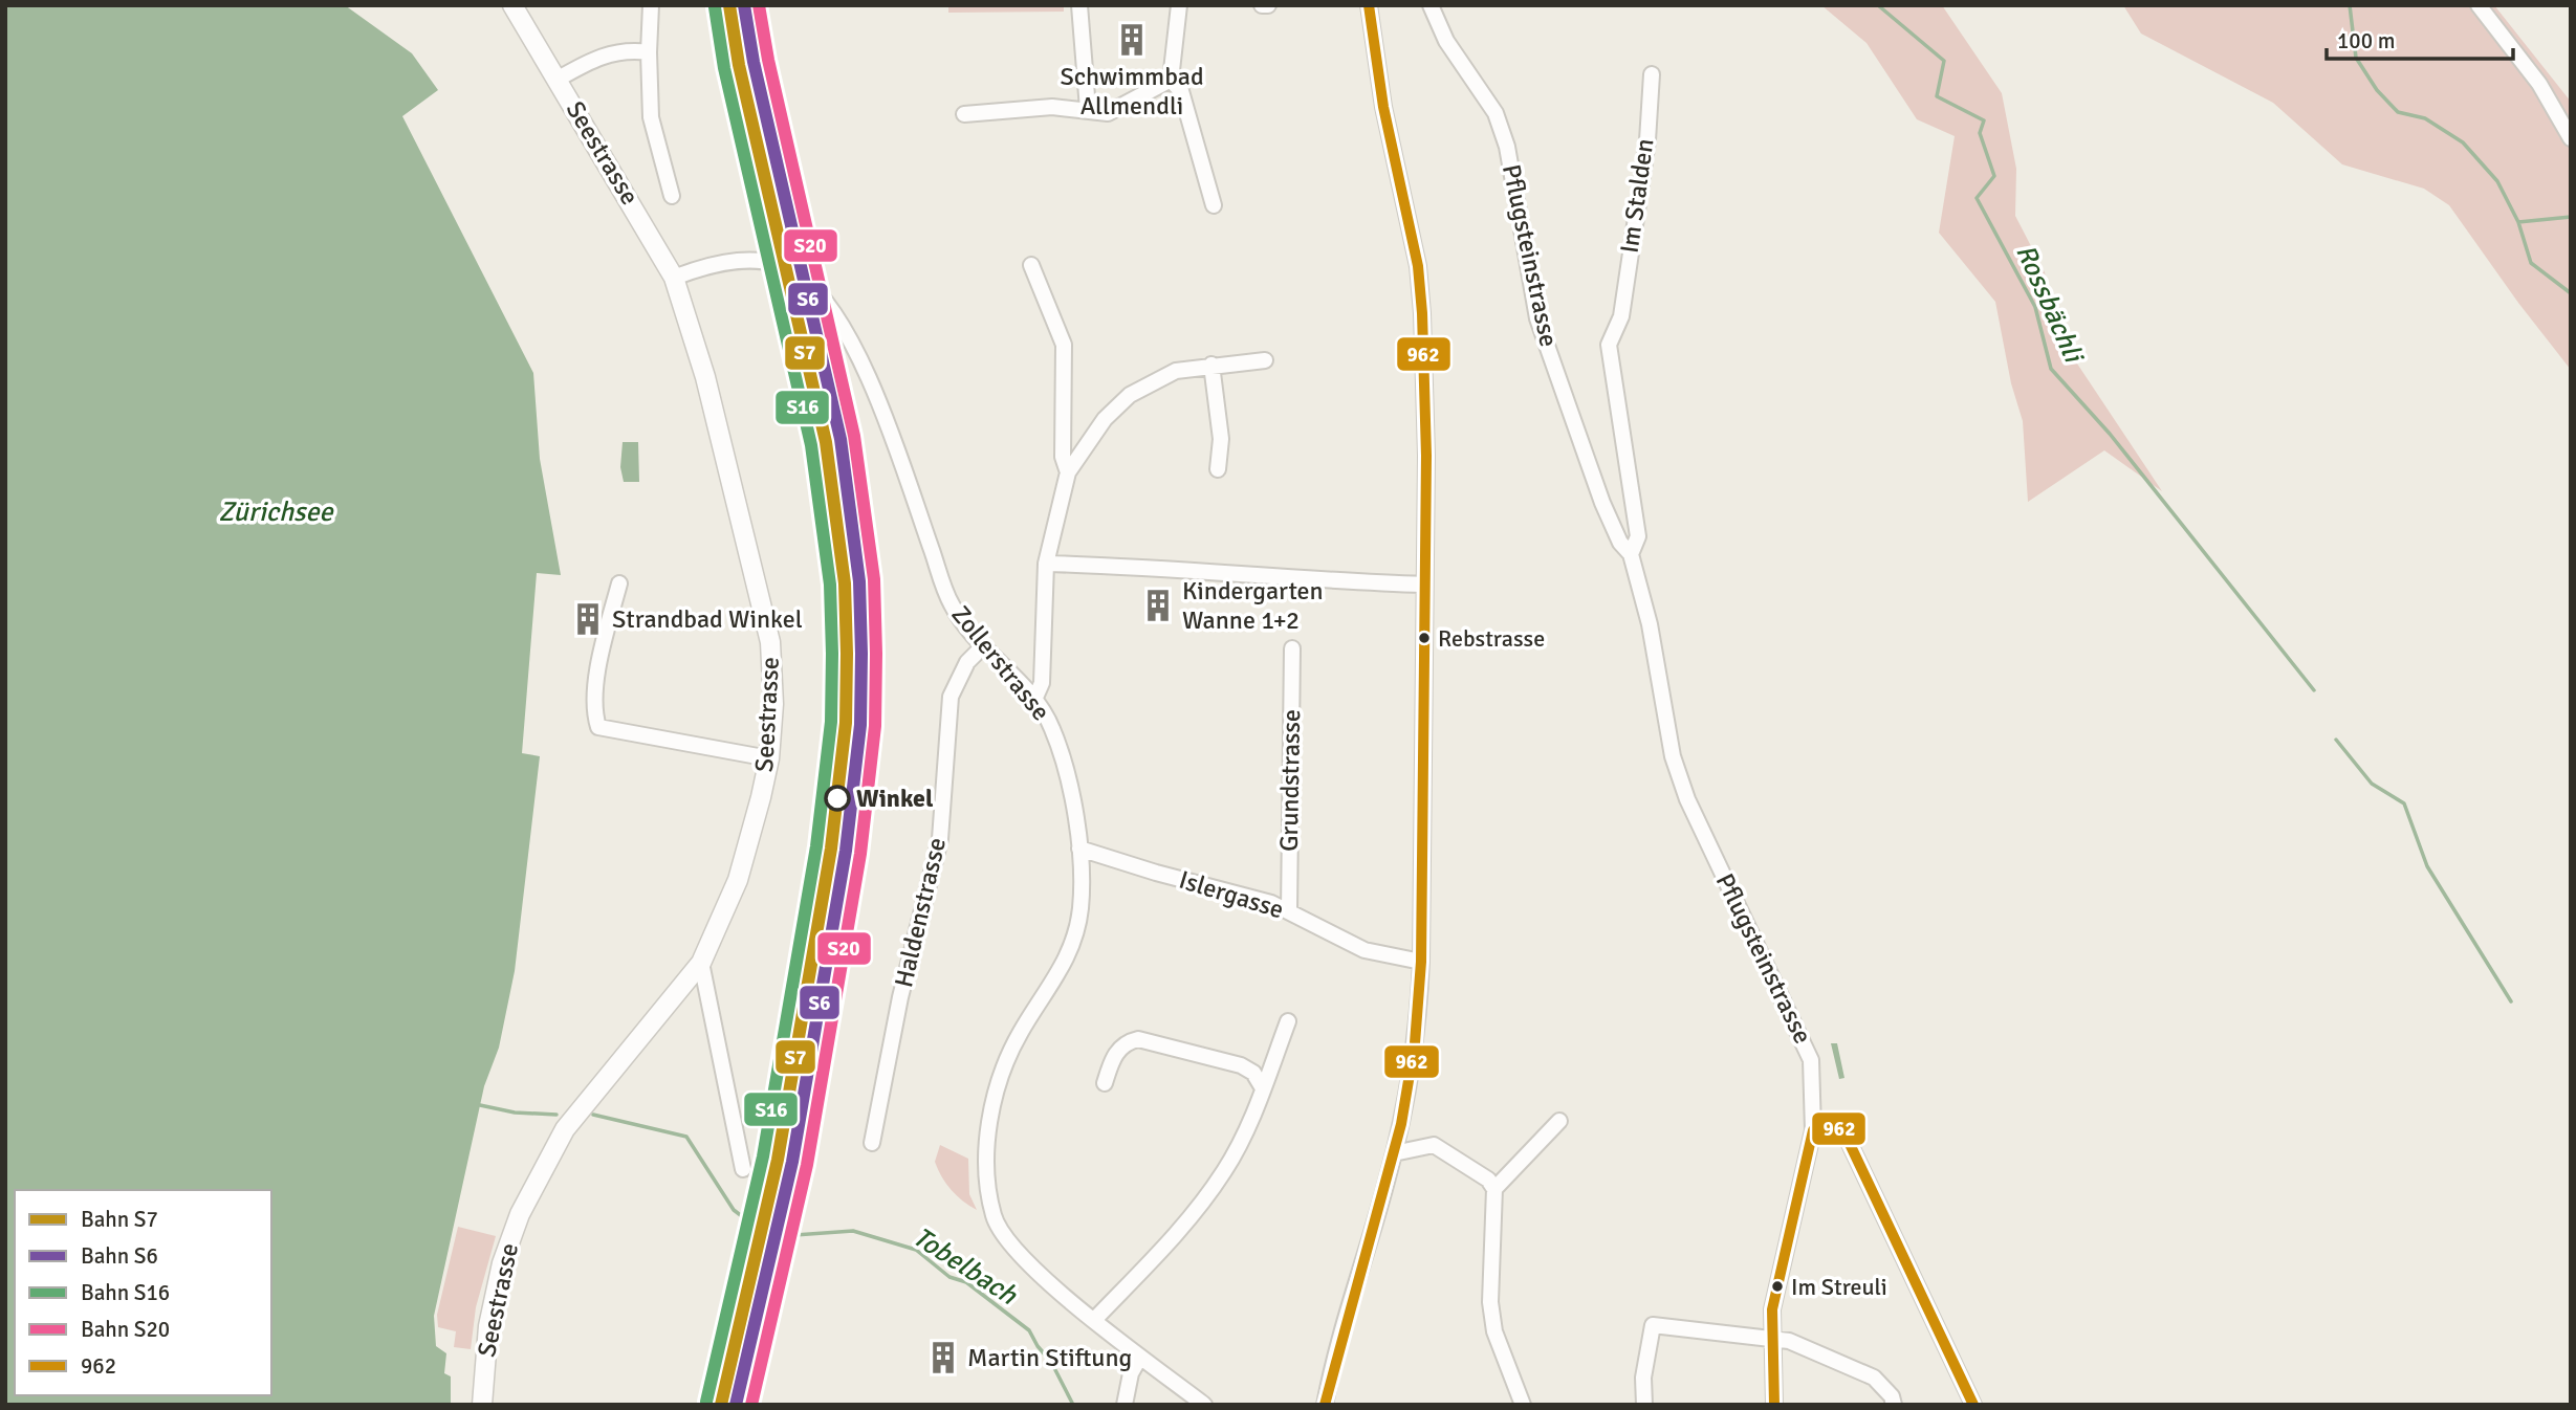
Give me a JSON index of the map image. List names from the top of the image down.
{
  "streets": {
    "main road": ["Seestrasse"],
    "street": [
      "Im Stalden",
      "Pflugsteinstrasse",
      "Zollerstrasse",
      "Grundstrasse",
      "Islergasse",
      "Haldenstrasse"
    ]
  },
  "crossings": [
    ["Seestrasse", "Zollerstrasse"],
    ["Im Stalden", "Pflugsteinstrasse"],
    ["Zollerstrasse", "Islergasse"],
    ["Zollerstrasse", "Haldenstrasse"],
    ["Grundstrasse", "Islergasse"]
  ],
  "water": ["Rossbächli", "Zürichsee", "Tobelbach"],
  "places": {
    "building": [
      "Schwimmbad Allmendli",
      "Kindergarten Wanne 1+2",
      "Strandbad Winkel",
      "Martin Stiftung"
    ],
    "other": ["Rebstrasse", "Winkel", "Im Streuli"]
  },
  "lines": [
    "rail line S7",
    "rail line S6",
    "rail line S20",
    "transit line 962",
    "rail line S16"
  ],
  "legend": [
    "Bahn S7",
    "Bahn S6",
    "Bahn S16",
    "Bahn S20",
    "962"
  ],
  "scale_bar": "100 m"
}
